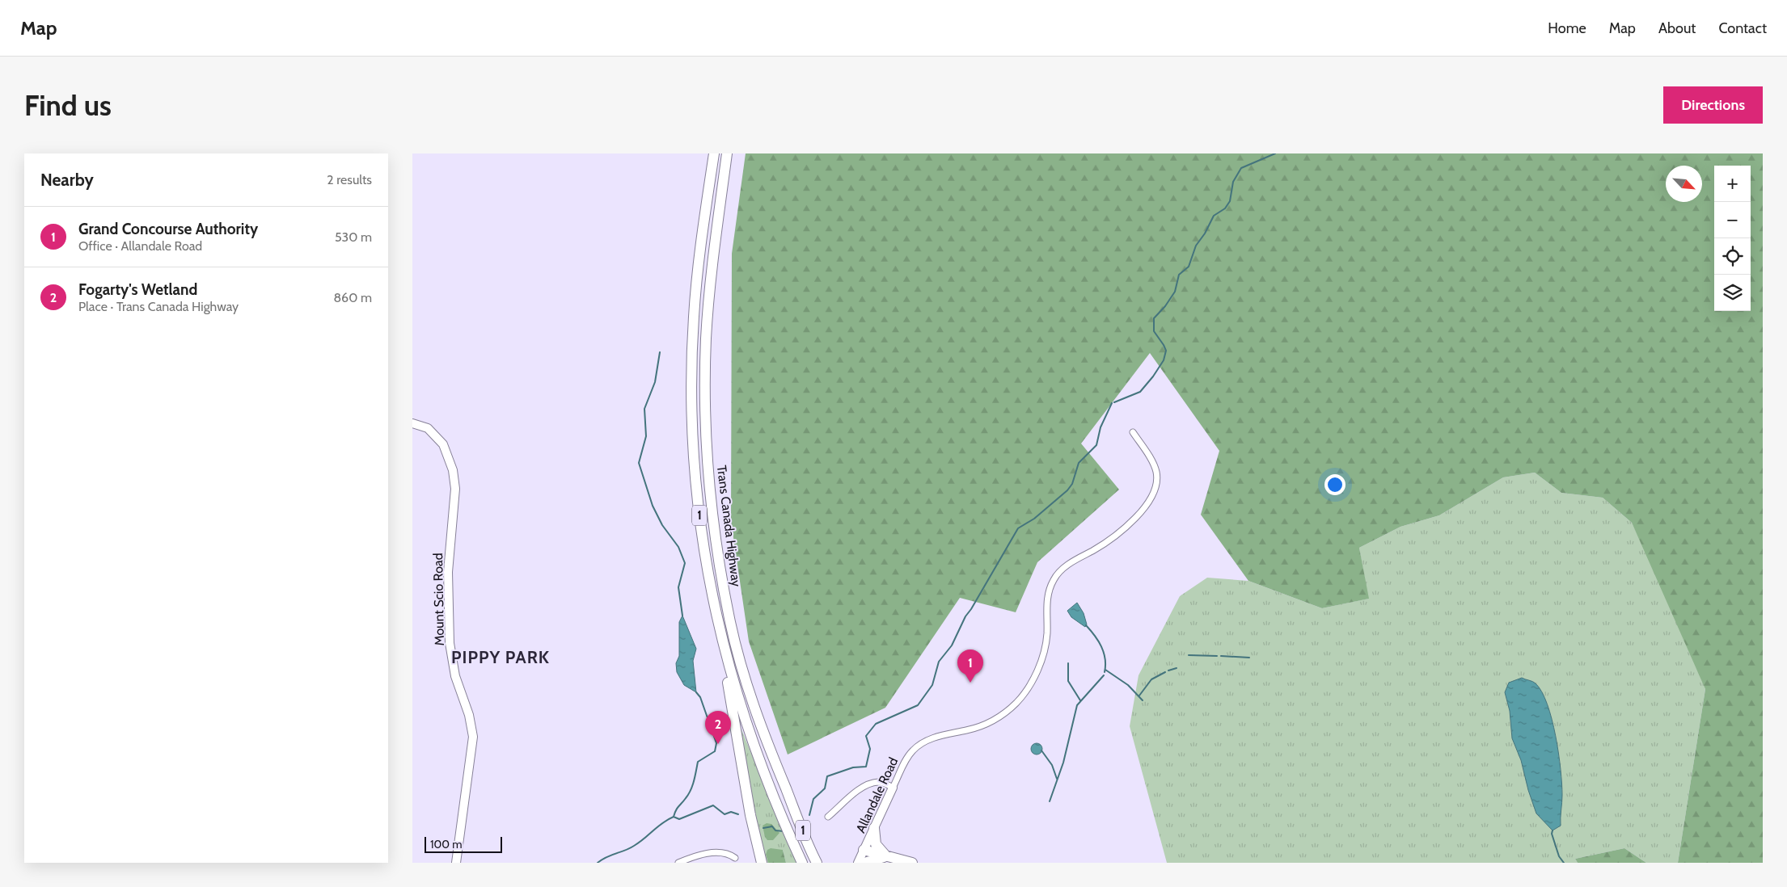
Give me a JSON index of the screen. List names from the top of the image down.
{
  "streets": {
    "highway": ["1", "Trans Canada Highway"],
    "street": ["Mount Scio Road", "Allandale Road"]
  },
  "districts": ["PIPPY PARK"],
  "scale_bar": "100 m",
  "north": "bottom right",
  "page": {
    "header": "Map",
    "nav": [
      "Home",
      "Map",
      "About",
      "Contact"
    ],
    "buttons": "Directions",
    "title": "Find us",
    "heading": ["Nearby", "2 results"],
    "map_buttons": ["+", "−"],
    "list": [
      {
        "mark": "1",
        "name": "Grand Concourse Authority",
        "note": "Office · Allandale Road",
        "value": "530 m"
      },
      {
        "mark": "2",
        "name": "Fogarty's Wetland",
        "note": "Place · Trans Canada Highway",
        "value": "860 m"
      }
    ],
    "pins": ["1", "2"],
    "scale": "100 m"
  }
}
